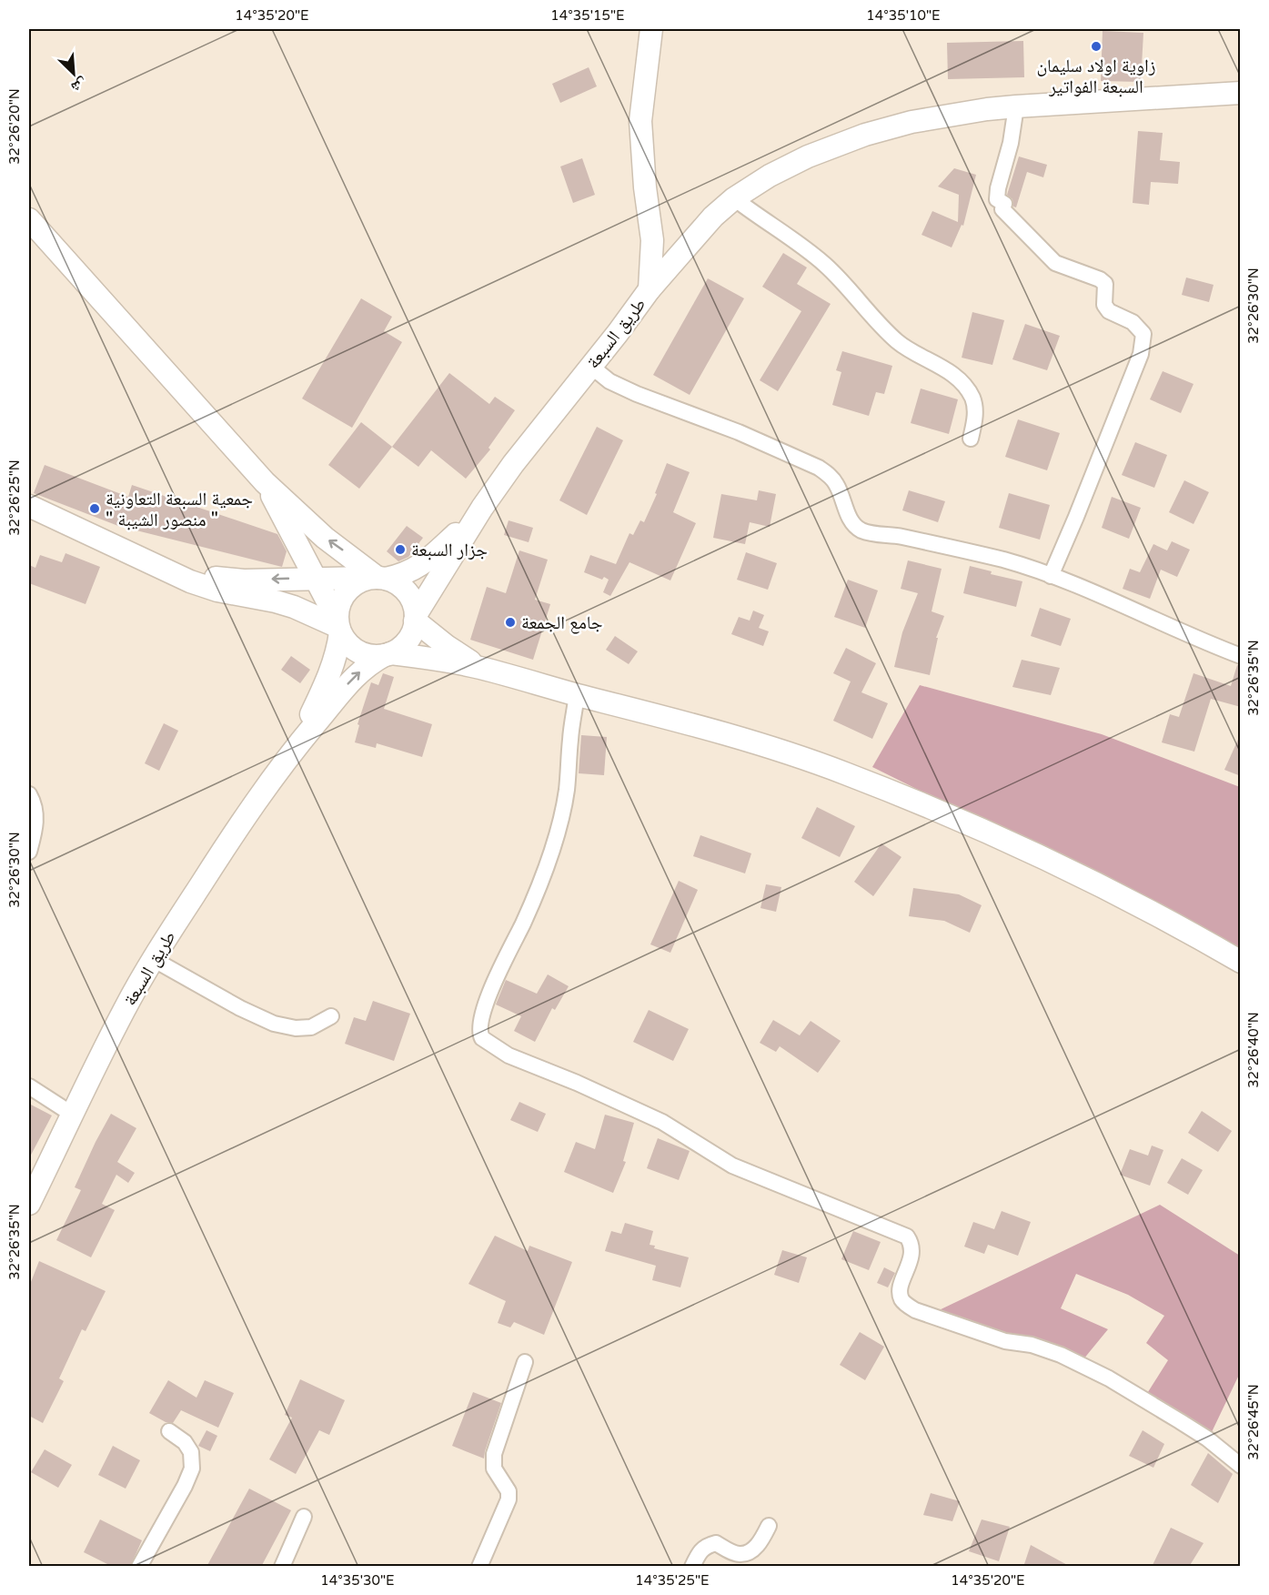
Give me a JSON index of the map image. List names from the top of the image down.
{
  "streets": {
    "street": ["طريق السبعة"]
  },
  "places": [
    "زاوية اولاد سليمان السبعة الفواتير",
    "جمعية السبعة التعاونية \" منصور الشيبة \"",
    "جزار السبعة",
    "جامع الجمعة"
  ],
  "north": "bottom right",
  "coordinates": [
    "14°35'20\"E",
    "14°35'15\"E",
    "14°35'10\"E",
    "32°26'20\"N",
    "32°26'30\"N",
    "32°26'25\"N",
    "32°26'35\"N",
    "32°26'40\"N",
    "32°26'45\"N",
    "14°35'30\"E",
    "14°35'25\"E"
  ]
}
